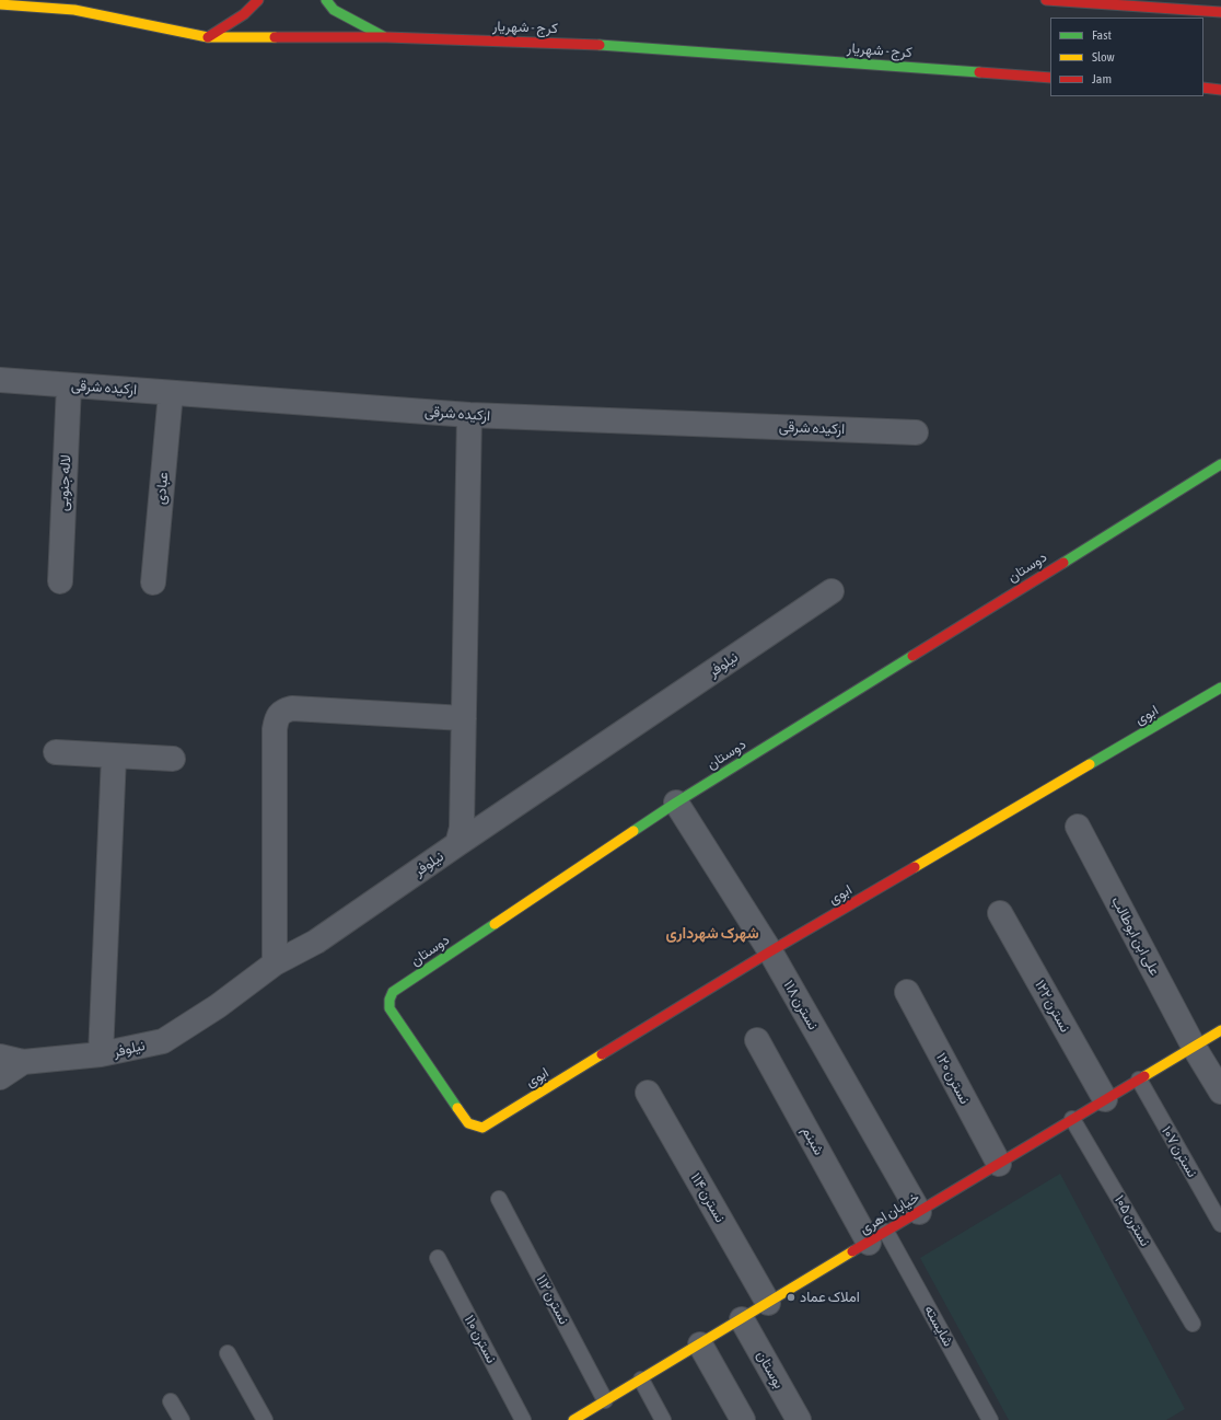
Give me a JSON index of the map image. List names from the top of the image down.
{
  "streets": {
    "street": [
      "کرج - شهریار",
      "ارکیده شرقی",
      "لاله جنوبی",
      "عبادی",
      "دوستان",
      "نیلوفر",
      "ابوی",
      "علی ابن ابوطالب",
      "نسترن ۱۱۸",
      "نسترن ۱۲۲",
      "نسترن ۱۲۰",
      "شبنم",
      "نسترن ۱۱۴",
      "خیابان اهری",
      "بوستان"
    ],
    "lane": [
      "نسترن ۱۰۷",
      "نسترن ۱۰۵",
      "نسترن ۱۱۲",
      "شایسته",
      "نسترن ۱۱۰"
    ]
  },
  "crossings": [
    ["ارکیده شرقی", "لاله جنوبی"],
    ["ارکیده شرقی", "عبادی"],
    ["دوستان", "ابوی"],
    ["دوستان", "نسترن ۱۱۸"],
    ["ابوی", "نسترن ۱۱۸"],
    ["علی ابن ابوطالب", "خیابان اهری"],
    ["نسترن ۱۱۸", "خیابان اهری"],
    ["نسترن ۱۲۲", "خیابان اهری"],
    ["نسترن ۱۲۰", "خیابان اهری"],
    ["شبنم", "خیابان اهری"],
    ["شبنم", "شایسته"],
    ["نسترن ۱۰۷", "خیابان اهری"],
    ["نسترن ۱۱۴", "خیابان اهری"],
    ["خیابان اهری", "نسترن ۱۰۵"],
    ["خیابان اهری", "نسترن ۱۱۲"],
    ["خیابان اهری", "شایسته"],
    ["خیابان اهری", "بوستان"]
  ],
  "districts": ["شهرک شهرداری"],
  "places": ["املاک عماد"],
  "legend": ["Fast", "Slow", "Jam"]
}
